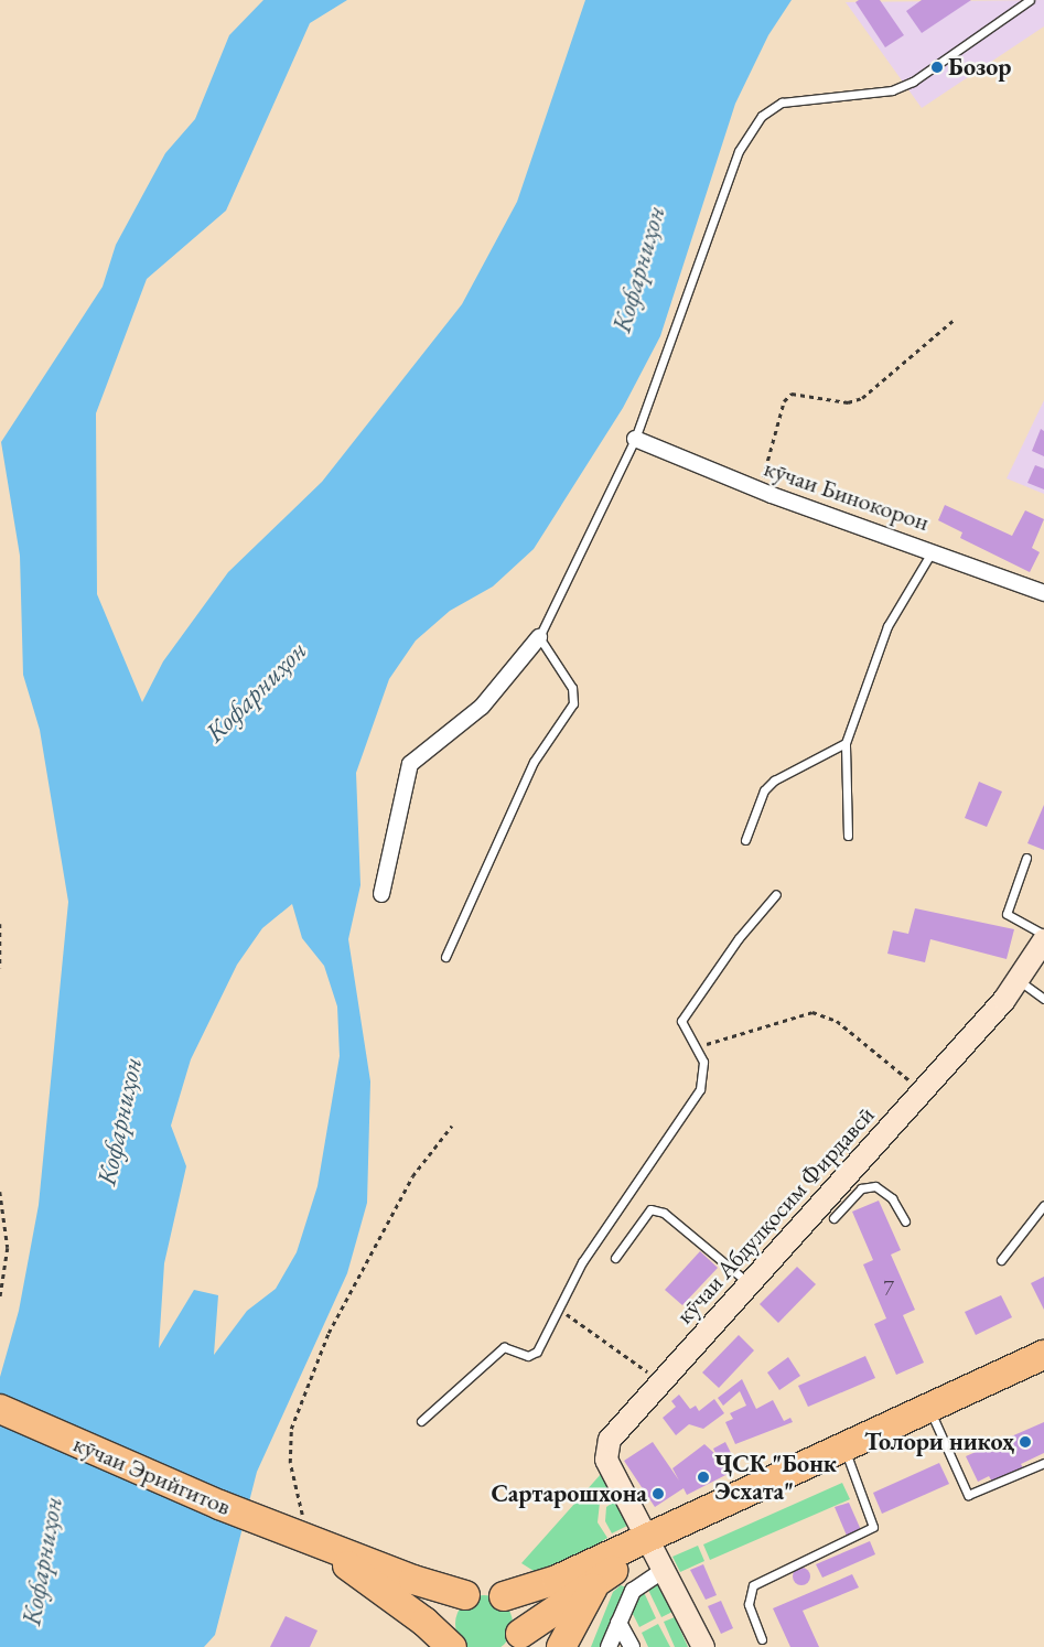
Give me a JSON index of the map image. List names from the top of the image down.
{
  "streets": {
    "highway": ["кӯчаи Эрийгитов"],
    "street": ["кӯчаи Бинокорон", "кӯчаи Абдулқосим Фирдавсӣ"]
  },
  "water": ["Кофарниҳон"],
  "places": [
    "Бозор",
    "Толори никоҳ",
    "ҶСК \"Бонк Эсхата\"",
    "Сартарошхона"
  ],
  "house_numbers": ["7"]
}
